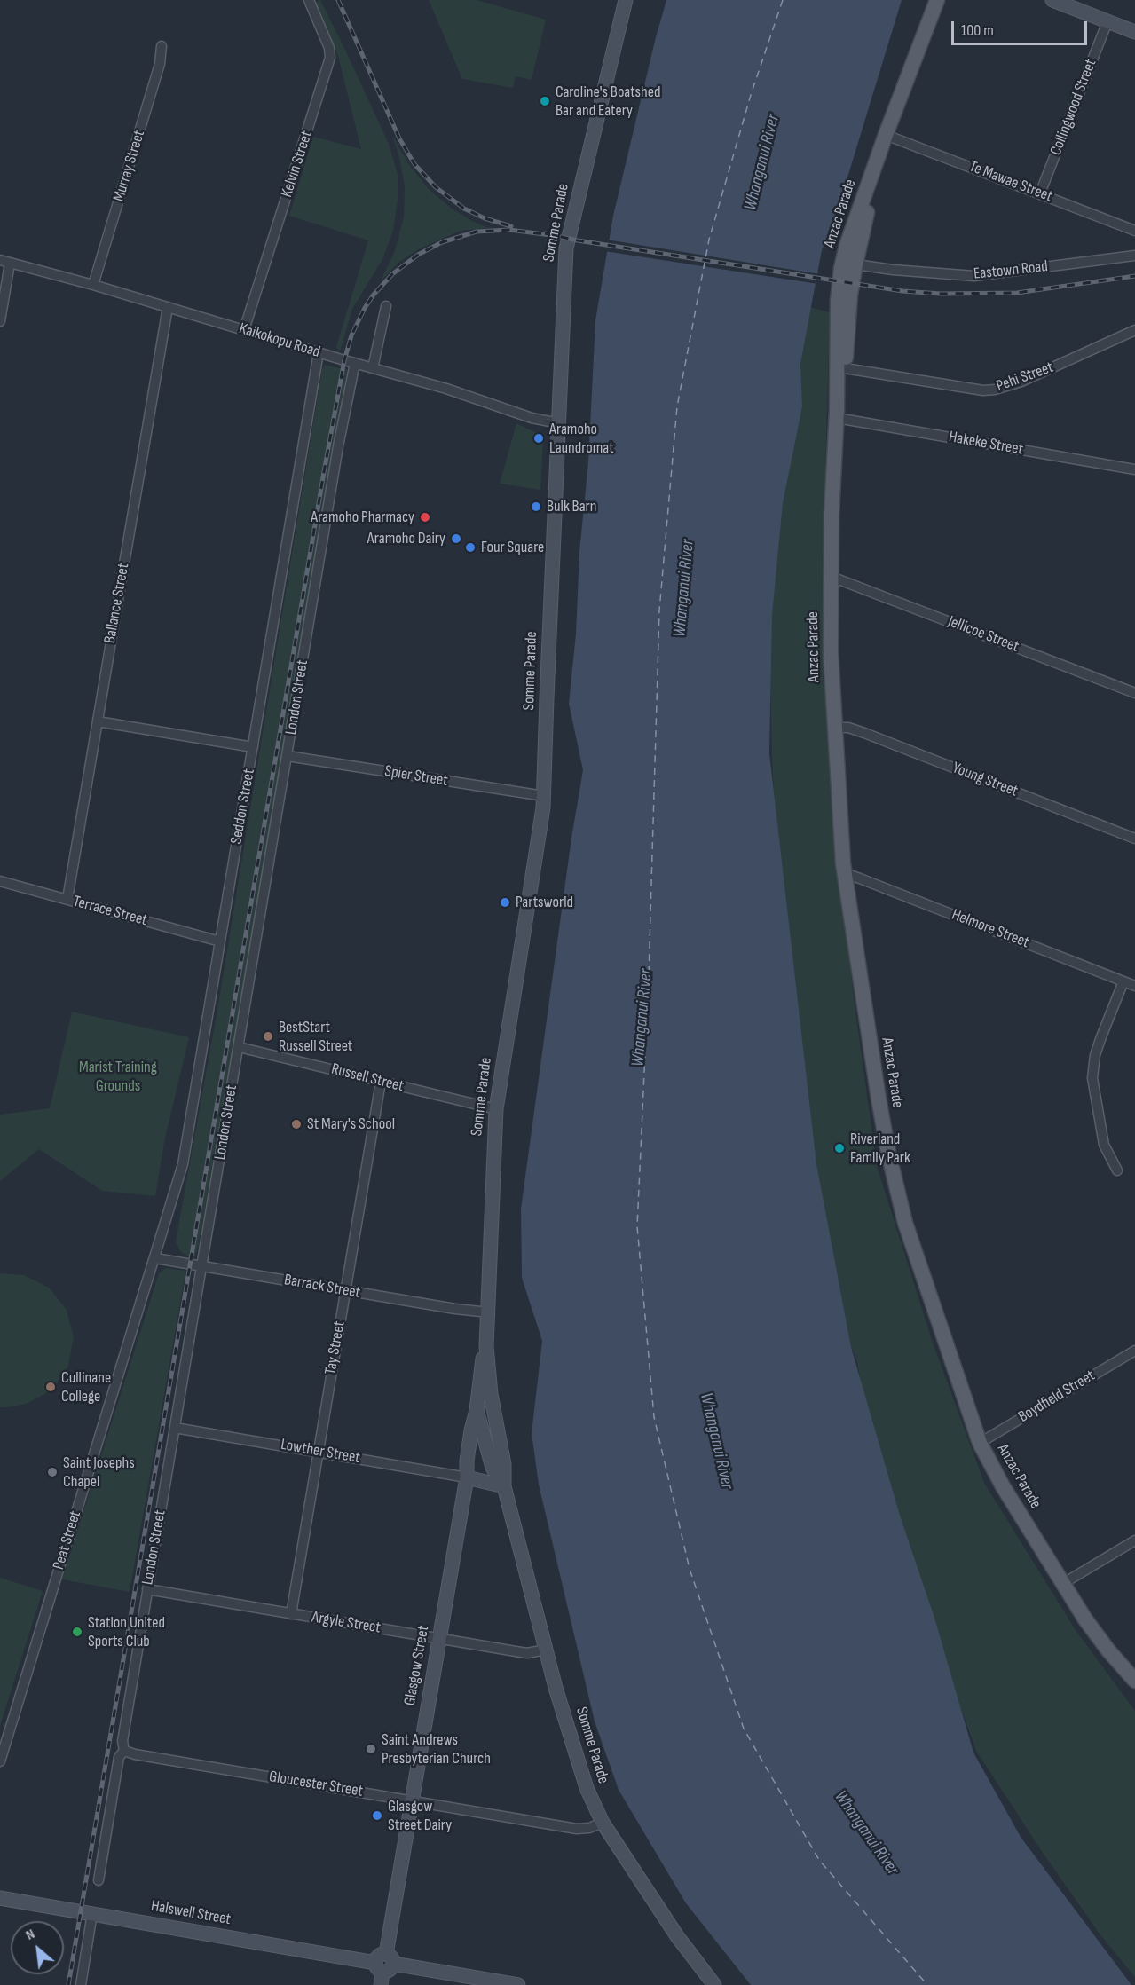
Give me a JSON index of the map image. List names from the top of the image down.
{
  "streets": {
    "main road": [
      "Anzac Parade",
      "Somme Parade",
      "Glasgow Street",
      "Halswell Street"
    ],
    "street": [
      "Collingwood Street",
      "Kelvin Street",
      "Murray Street",
      "Te Mawae Street",
      "Eastown Road",
      "Kaikokopu Road",
      "Pehi Street",
      "Hakeke Street",
      "Ballance Street",
      "Jellicoe Street",
      "London Street",
      "Spier Street",
      "Young Street",
      "Seddon Street",
      "Terrace Street",
      "Helmore Street",
      "Russell Street",
      "Barrack Street",
      "Tay Street",
      "Boydfield Street",
      "Lowther Street",
      "Peat Street",
      "Argyle Street",
      "Gloucester Street"
    ]
  },
  "crossings": [
    ["Collingwood Street", "Te Mawae Street"],
    ["Kelvin Street", "Kaikokopu Road"],
    ["Murray Street", "Kaikokopu Road"],
    ["Te Mawae Street", "Anzac Parade"],
    ["Anzac Parade", "Eastown Road"],
    ["Anzac Parade", "Pehi Street"],
    ["Anzac Parade", "Hakeke Street"],
    ["Anzac Parade", "Jellicoe Street"],
    ["Anzac Parade", "Young Street"],
    ["Anzac Parade", "Helmore Street"],
    ["Anzac Parade", "Boydfield Street"],
    ["Somme Parade", "Kaikokopu Road"],
    ["Somme Parade", "Spier Street"],
    ["Somme Parade", "Russell Street"],
    ["Somme Parade", "Barrack Street"],
    ["Somme Parade", "Argyle Street"],
    ["Somme Parade", "Glasgow Street"],
    ["Somme Parade", "Gloucester Street"],
    ["Kaikokopu Road", "Ballance Street"],
    ["Kaikokopu Road", "London Street"],
    ["Kaikokopu Road", "Seddon Street"],
    ["Ballance Street", "Terrace Street"],
    ["London Street", "Spier Street"],
    ["London Street", "Russell Street"],
    ["London Street", "Barrack Street"],
    ["London Street", "Lowther Street"],
    ["London Street", "Argyle Street"],
    ["London Street", "Gloucester Street"],
    ["Seddon Street", "Terrace Street"],
    ["Seddon Street", "Barrack Street"],
    ["Seddon Street", "Peat Street"],
    ["Russell Street", "Tay Street"],
    ["Barrack Street", "Tay Street"],
    ["Barrack Street", "Peat Street"],
    ["Tay Street", "Lowther Street"],
    ["Tay Street", "Argyle Street"],
    ["Lowther Street", "Glasgow Street"],
    ["Argyle Street", "Glasgow Street"],
    ["Glasgow Street", "Gloucester Street"],
    ["Glasgow Street", "Halswell Street"]
  ],
  "water": ["Whanganui River"],
  "parks": ["Marist Training Grounds"],
  "places": [
    "Caroline's Boatshed Bar and Eatery",
    "Aramoho Laundromat",
    "Bulk Barn",
    "Aramoho Pharmacy",
    "Aramoho Dairy",
    "Four Square",
    "Partsworld",
    "BestStart Russell Street",
    "St Mary's School",
    "Riverland Family Park",
    "Cullinane College",
    "Saint Josephs Chapel",
    "Station United Sports Club",
    "Saint Andrews Presbyterian Church",
    "Glasgow Street Dairy"
  ],
  "scale_bar": "100 m",
  "north": "top left"
}
